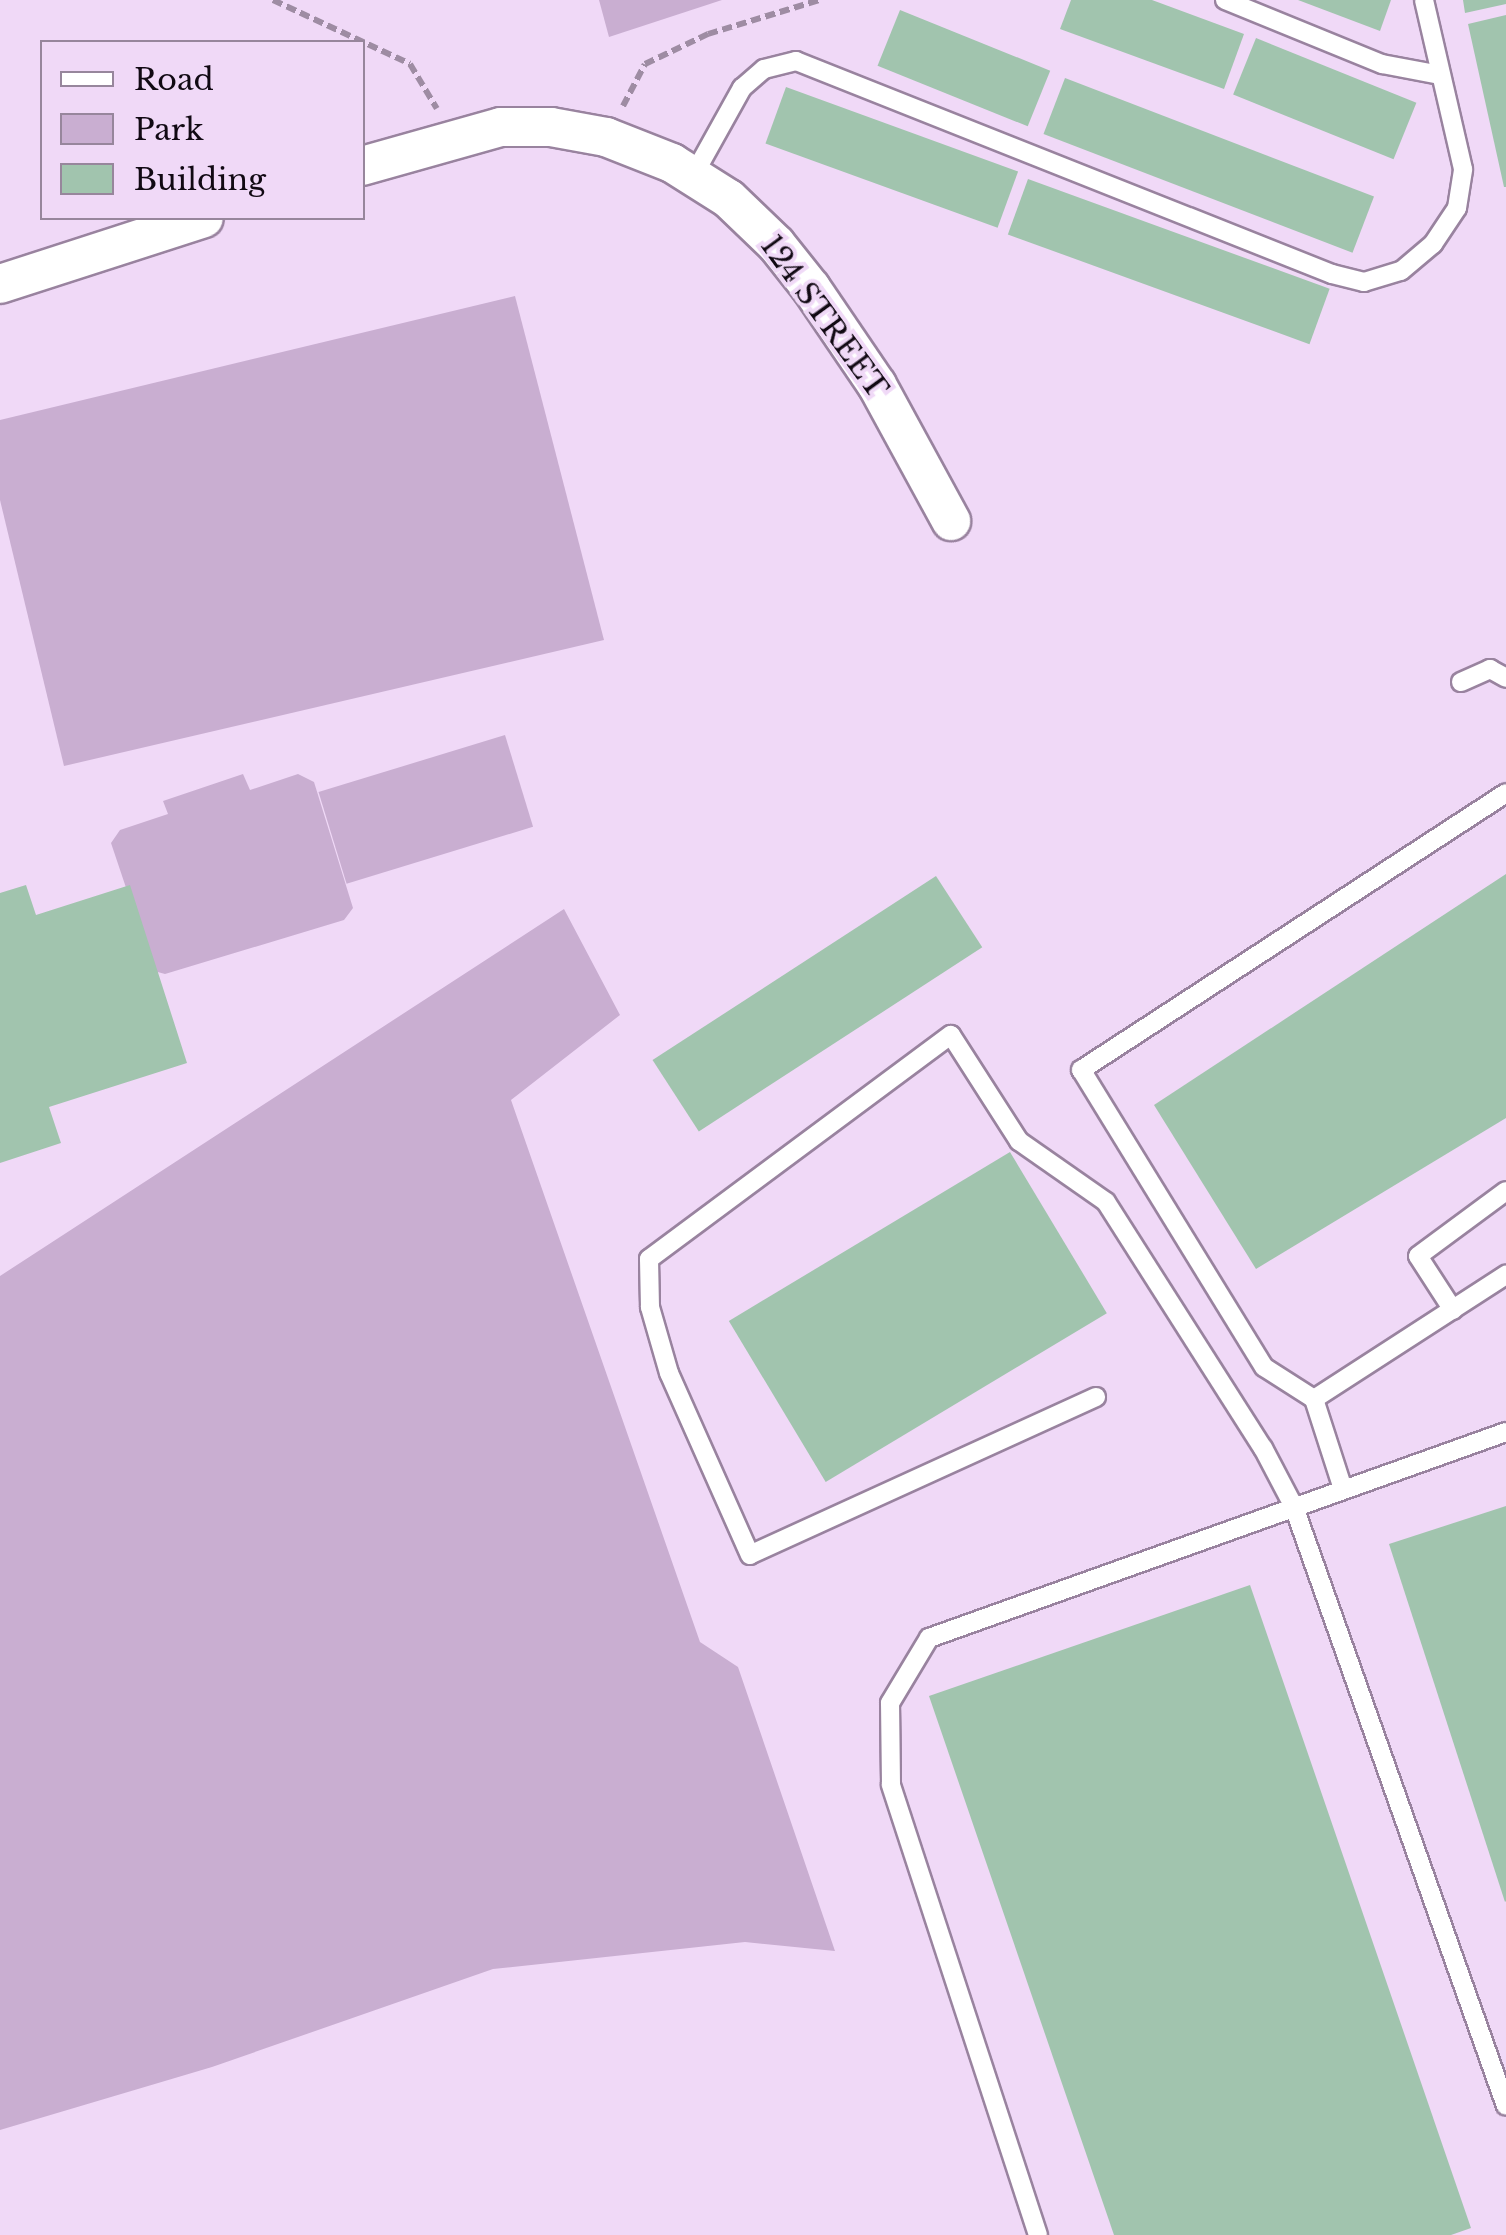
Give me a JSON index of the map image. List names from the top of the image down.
{
  "streets": {
    "street": ["124 STREET"]
  },
  "legend": ["Road", "Park", "Building"]
}
